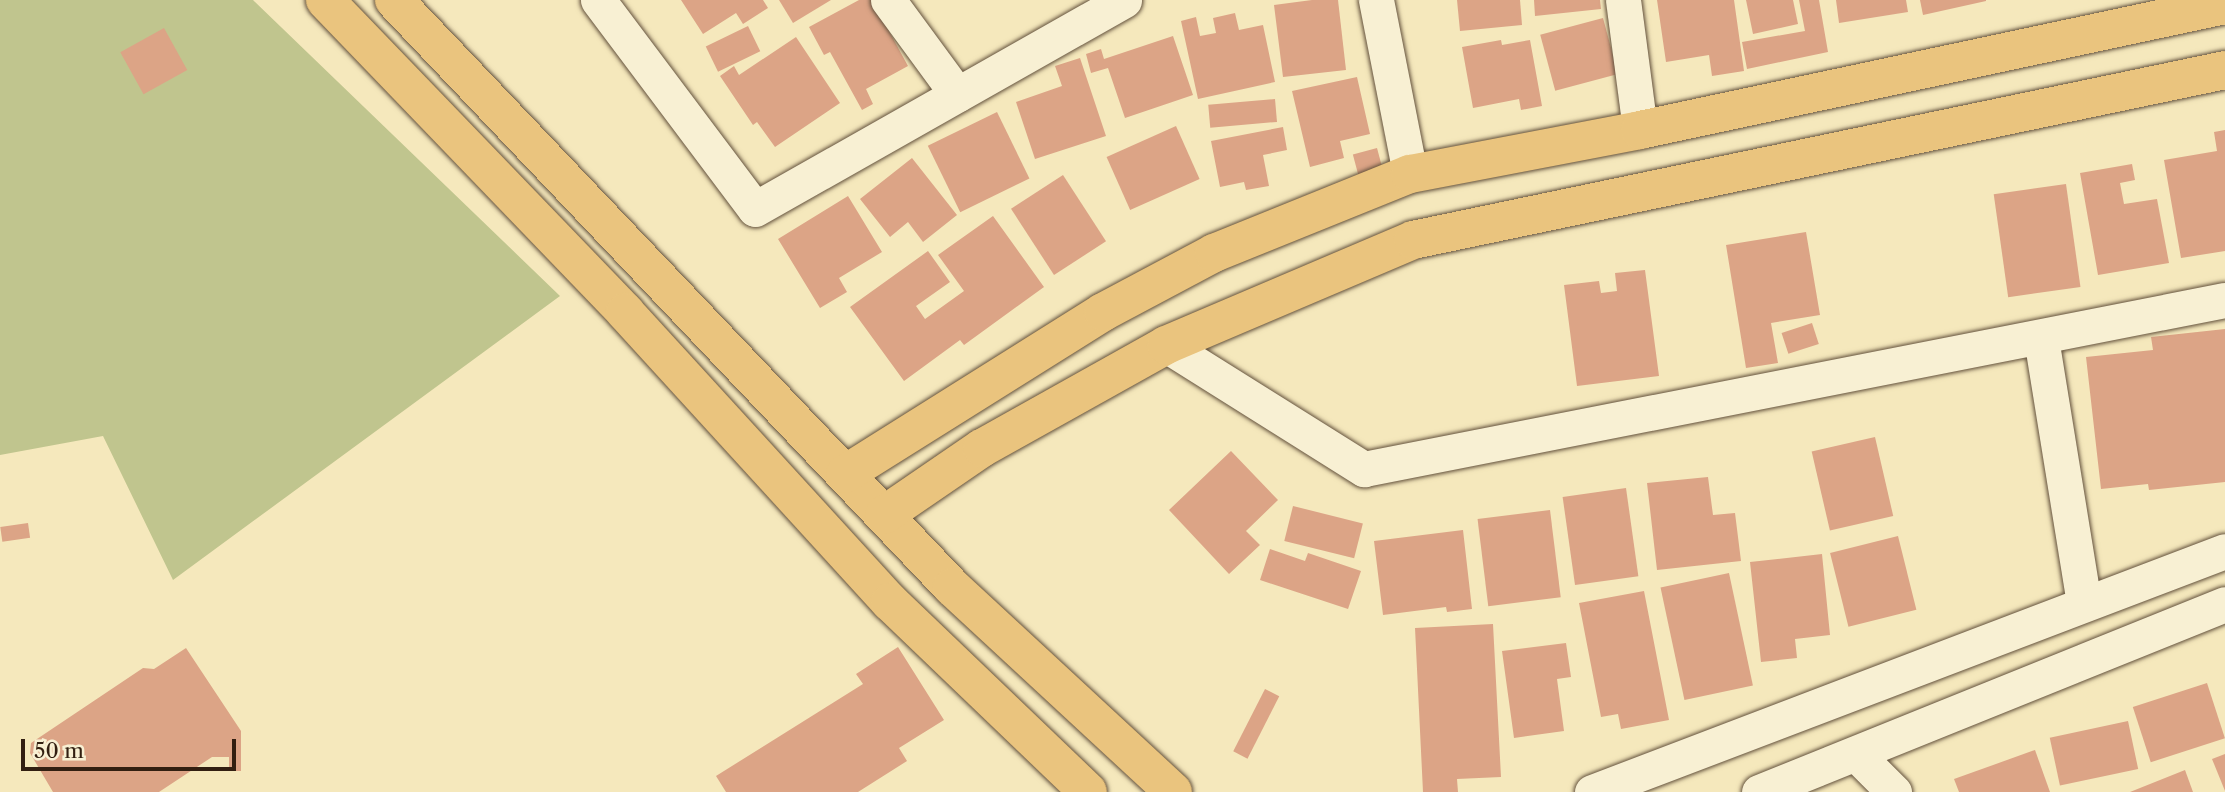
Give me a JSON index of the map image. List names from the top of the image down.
{
  "scale_bar": "50 m"
}
